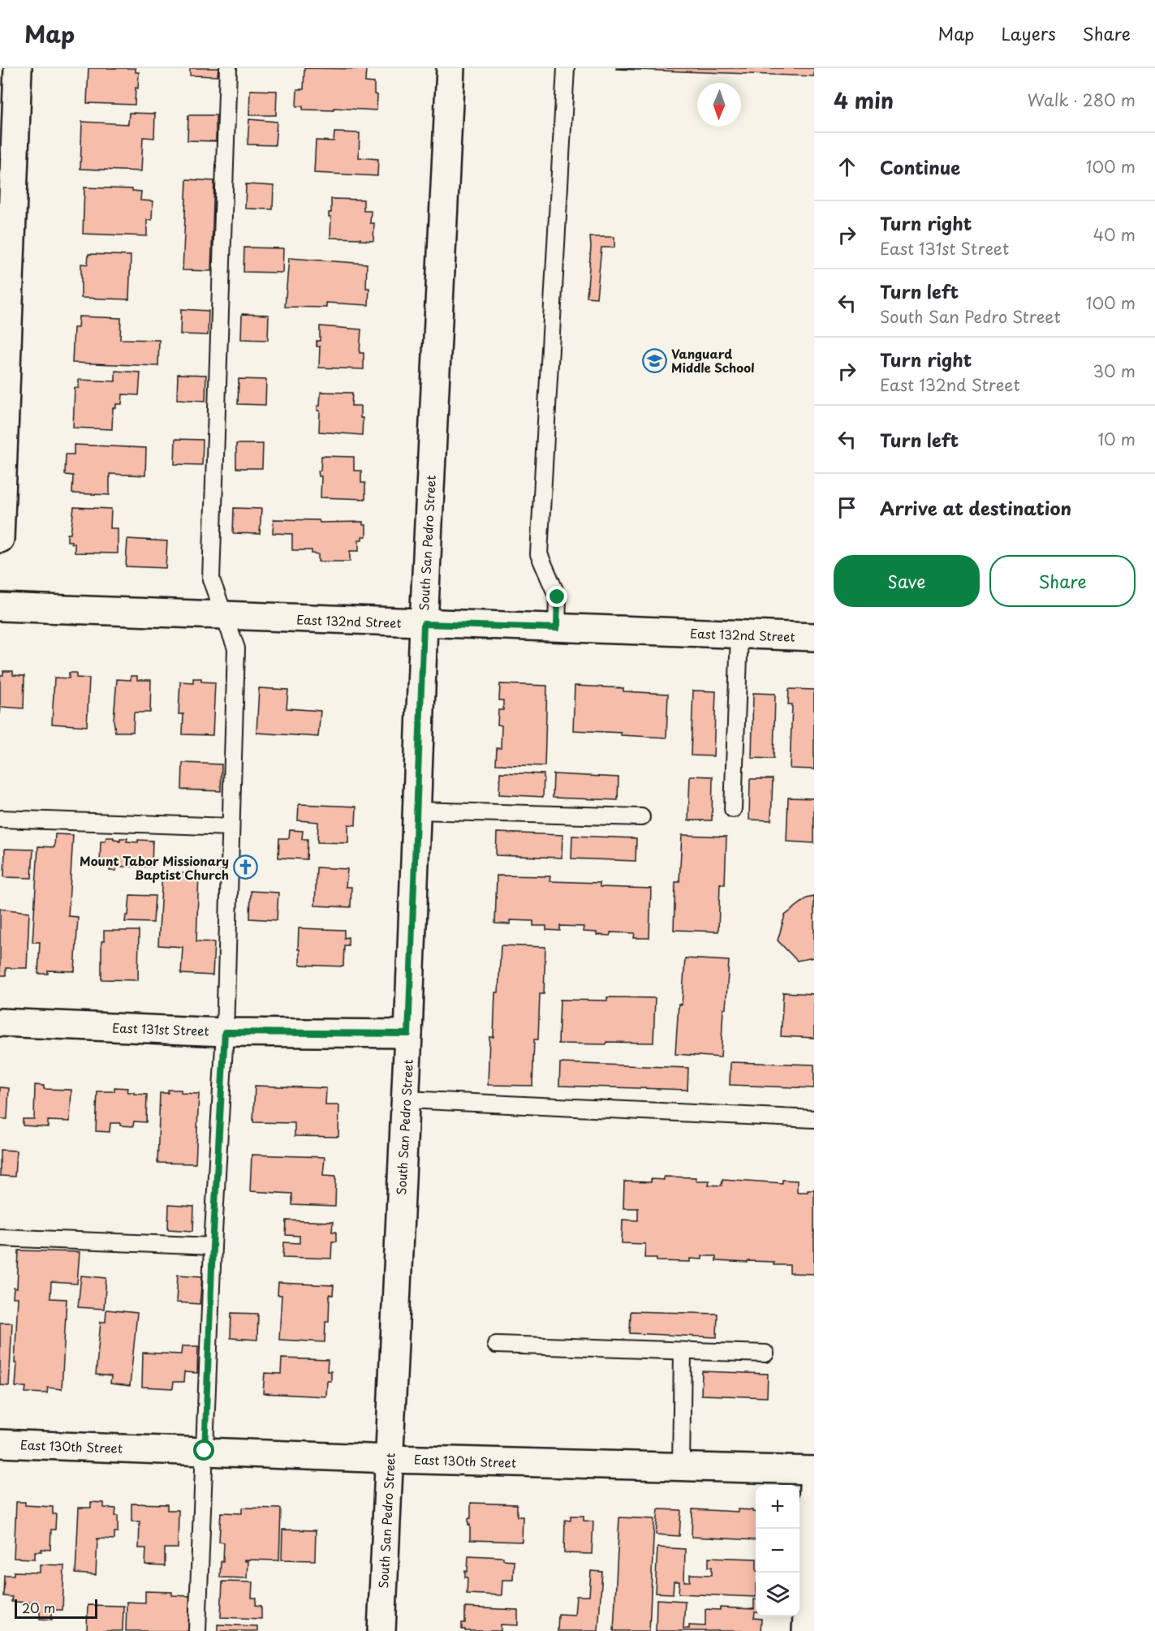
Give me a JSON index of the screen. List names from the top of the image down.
{
  "streets": {
    "street": [
      "South San Pedro Street",
      "East 132nd Street",
      "East 131st Street",
      "East 130th Street"
    ]
  },
  "crossings": [
    ["South San Pedro Street", "East 132nd Street"],
    ["South San Pedro Street", "East 131st Street"],
    ["South San Pedro Street", "East 130th Street"]
  ],
  "places": {
    "school or university": ["Vanguard Middle School"],
    "church": ["Mount Tabor Missionary Baptist Church"]
  },
  "scale_bar": "20 m",
  "north": "bottom",
  "page": {
    "header": "Map",
    "nav": ["Map", "Layers", "Share"],
    "heading": ["4 min", "Walk · 280 m"],
    "list": [
      ["Continue", "100 m"],
      ["Turn right", "East 131st Street", "40 m"],
      ["Turn left", "South San Pedro Street", "100 m"],
      ["Turn right", "East 132nd Street", "30 m"],
      ["Turn left", "10 m"],
      "Arrive at destination"
    ],
    "buttons": ["Save", "Share"],
    "map_buttons": ["+", "−"],
    "scale": "20 m"
  }
}
